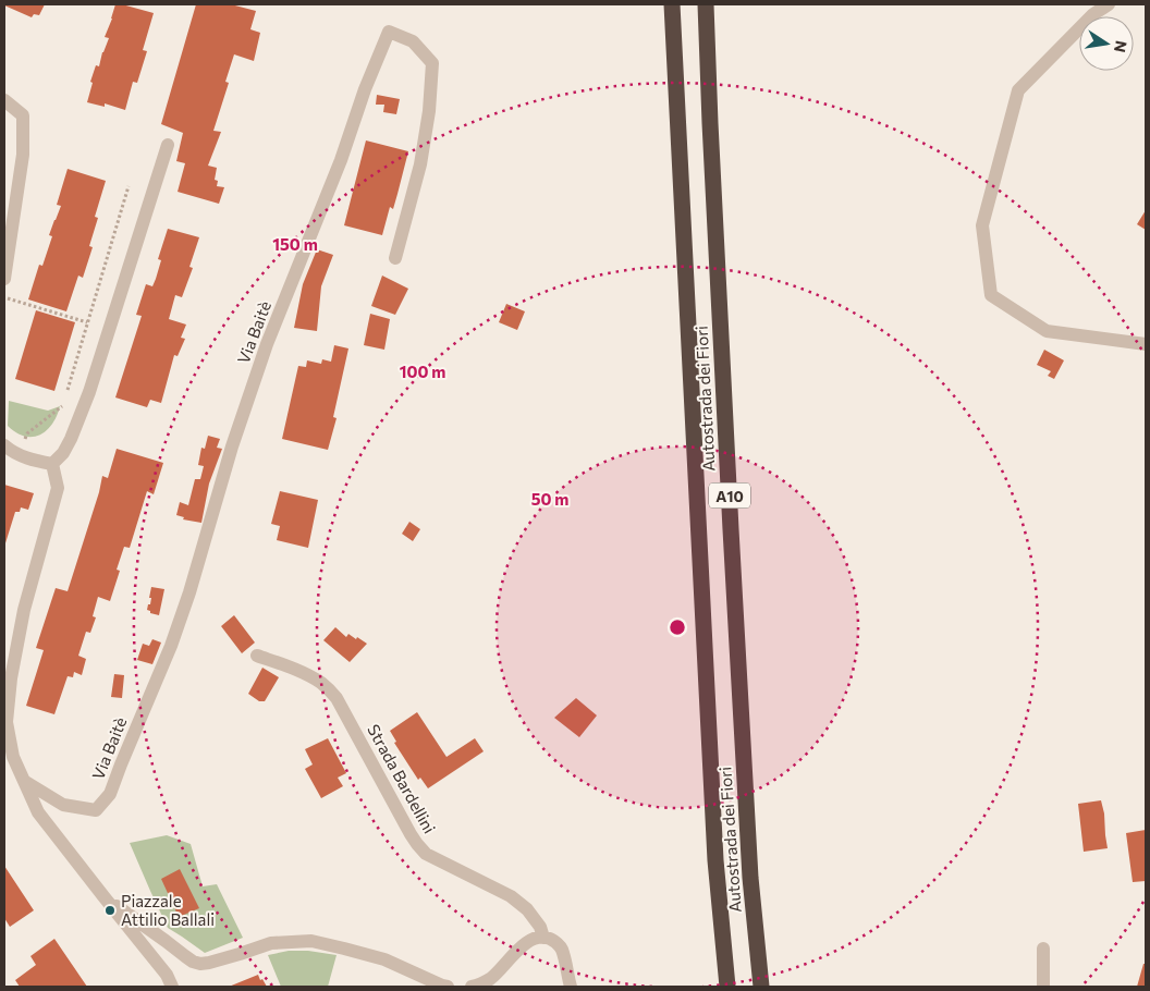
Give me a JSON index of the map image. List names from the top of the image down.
{
  "streets": {
    "highway": ["Autostrada dei Fiori", "A10"],
    "street": ["Via Baitè", "Strada Bardellini"]
  },
  "places": ["Piazzale Attilio Ballali"],
  "north": "right",
  "rings": ["150 m", "100 m", "50 m"]
}
